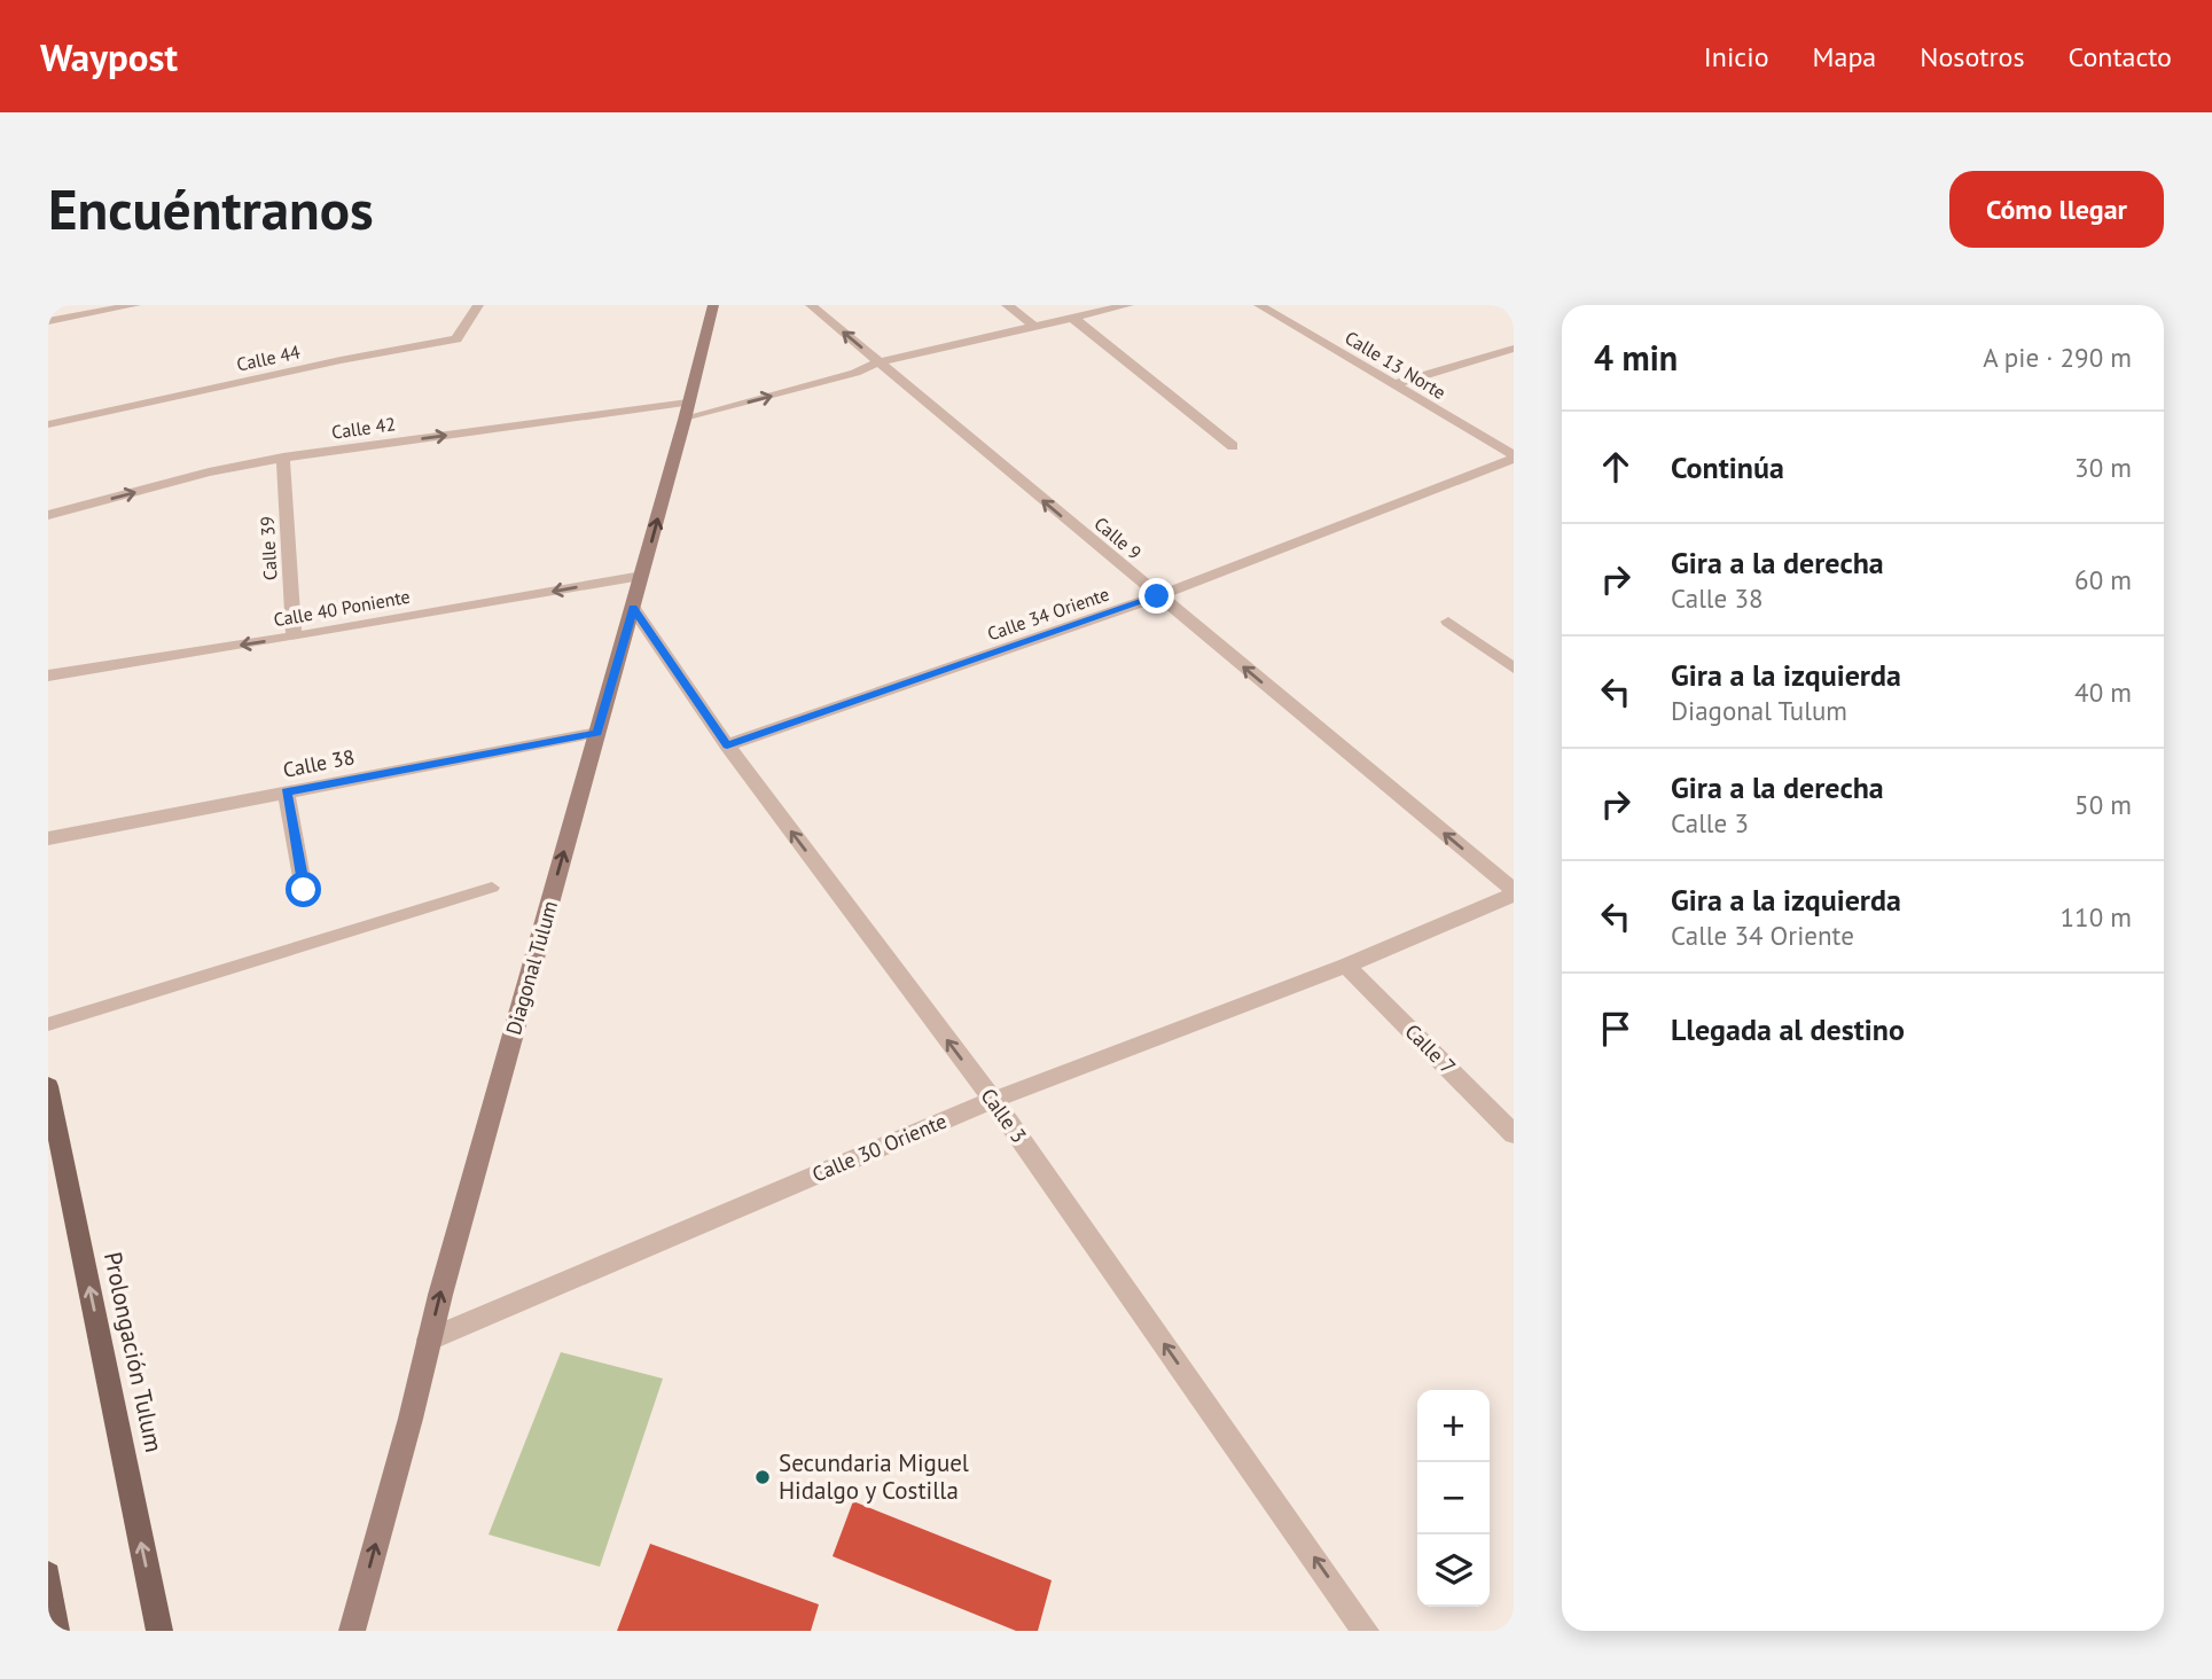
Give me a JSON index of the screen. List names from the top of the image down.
{
  "streets": {
    "main road": ["Diagonal Tulum", "Prolongación Tulum"],
    "street": [
      "Calle 44",
      "Calle 13 Norte",
      "Calle 42",
      "Calle 9",
      "Calle 39",
      "Calle 40 Poniente",
      "Calle 34 Oriente",
      "Calle 38",
      "Calle 7",
      "Calle 3",
      "Calle 30 Oriente"
    ]
  },
  "crossings": [
    ["Calle 13 Norte", "Calle 34 Oriente"],
    ["Calle 42", "Calle 9"],
    ["Calle 42", "Calle 39"],
    ["Calle 42", "Diagonal Tulum"],
    ["Calle 9", "Calle 34 Oriente"],
    ["Calle 9", "Calle 30 Oriente"],
    ["Calle 39", "Calle 40 Poniente"],
    ["Calle 40 Poniente", "Diagonal Tulum"],
    ["Calle 34 Oriente", "Calle 3"],
    ["Calle 38", "Diagonal Tulum"],
    ["Diagonal Tulum", "Calle 3"],
    ["Diagonal Tulum", "Calle 30 Oriente"],
    ["Calle 7", "Calle 30 Oriente"],
    ["Calle 3", "Calle 30 Oriente"]
  ],
  "one_way": [
    "Calle 42",
    "Calle 40 Poniente",
    "Diagonal Tulum",
    "Calle 3",
    "Prolongación Tulum"
  ],
  "places": ["Secundaria Miguel Hidalgo y Costilla"],
  "page": {
    "header": "Waypost",
    "nav": [
      "Inicio",
      "Mapa",
      "Nosotros",
      "Contacto"
    ],
    "buttons": "Cómo llegar",
    "title": "Encuéntranos",
    "heading": ["4 min", "A pie · 290 m"],
    "list": [
      ["Continúa", "30 m"],
      ["Gira a la derecha", "Calle 38", "60 m"],
      ["Gira a la izquierda", "Diagonal Tulum", "40 m"],
      ["Gira a la derecha", "Calle 3", "50 m"],
      ["Gira a la izquierda", "Calle 34 Oriente", "110 m"],
      "Llegada al destino"
    ],
    "map_buttons": ["+", "−"]
  }
}
